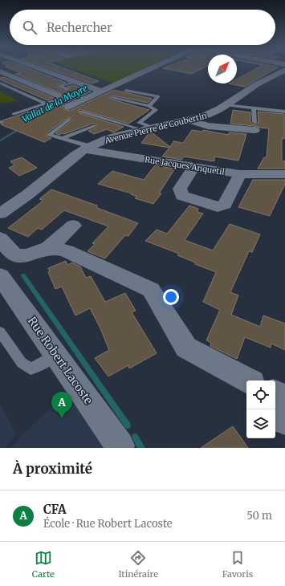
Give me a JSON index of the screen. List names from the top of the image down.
{
  "streets": {
    "street": ["Avenue Pierre de Coubertin", "Rue Jacques Anquetil", "Rue Robert Lacoste"]
  },
  "crossings": [
    ["Avenue Pierre de Coubertin", "Rue Jacques Anquetil"]
  ],
  "water": ["Vallat de la Mayre"],
  "north": "top right",
  "page": {
    "search": "Rechercher",
    "pins": "A",
    "heading": "À proximité",
    "list": [
      {
        "mark": "A",
        "name": "CFA",
        "note": "École · Rue Robert Lacoste",
        "value": "50 m"
      }
    ],
    "nav": ["Carte", "Itinéraire", "Favoris"]
  }
}
